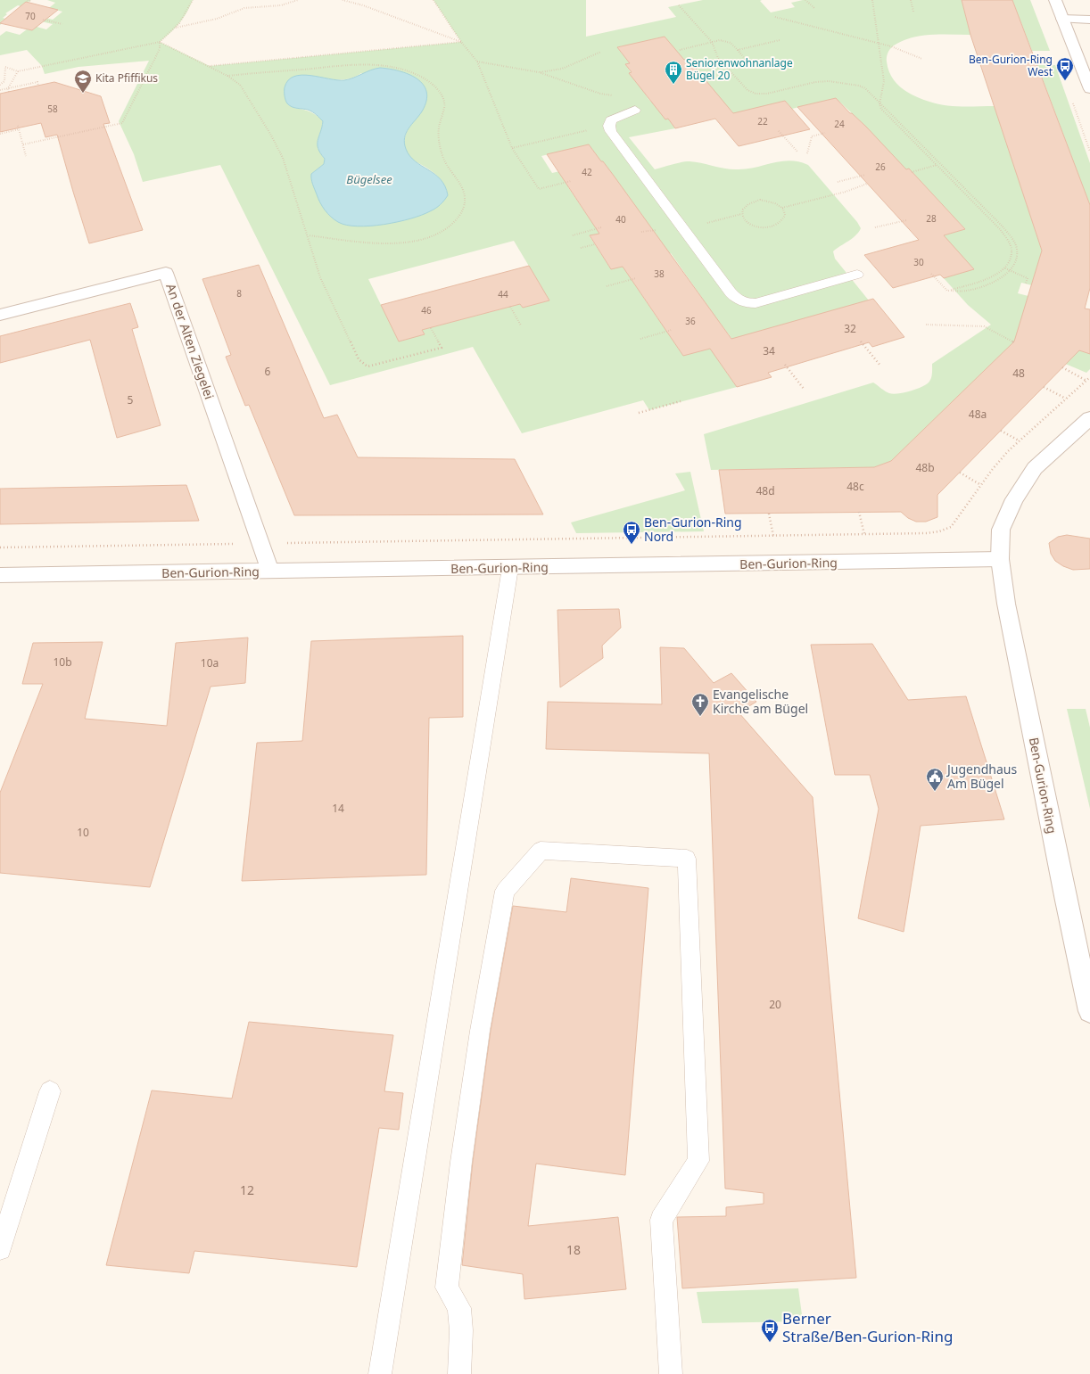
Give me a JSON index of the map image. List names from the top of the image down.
{
  "streets": {
    "street": ["An der Alten Ziegelei", "Ben-Gurion-Ring"]
  },
  "crossings": [
    ["An der Alten Ziegelei", "Ben-Gurion-Ring"]
  ],
  "water": ["Bügelsee"],
  "places": {
    "bus stop": ["Ben-Gurion-Ring West", "Ben-Gurion-Ring Nord", "Berner Straße/Ben-Gurion-Ring"],
    "building": ["Seniorenwohnanlage Bügel 20"],
    "school or university": ["Kita Pfiffikus"],
    "church": ["Evangelische Kirche am Bügel"],
    "public building": ["Jugendhaus Am Bügel"]
  },
  "house_numbers": [
    "70",
    "58",
    "22",
    "24",
    "26",
    "42",
    "28",
    "40",
    "30",
    "38",
    "8",
    "44",
    "46",
    "36",
    "32",
    "34",
    "6",
    "48",
    "5",
    "48a",
    "48b",
    "48c",
    "48d",
    "10b",
    "10a",
    "14",
    "10",
    "20",
    "12",
    "18"
  ]
}
